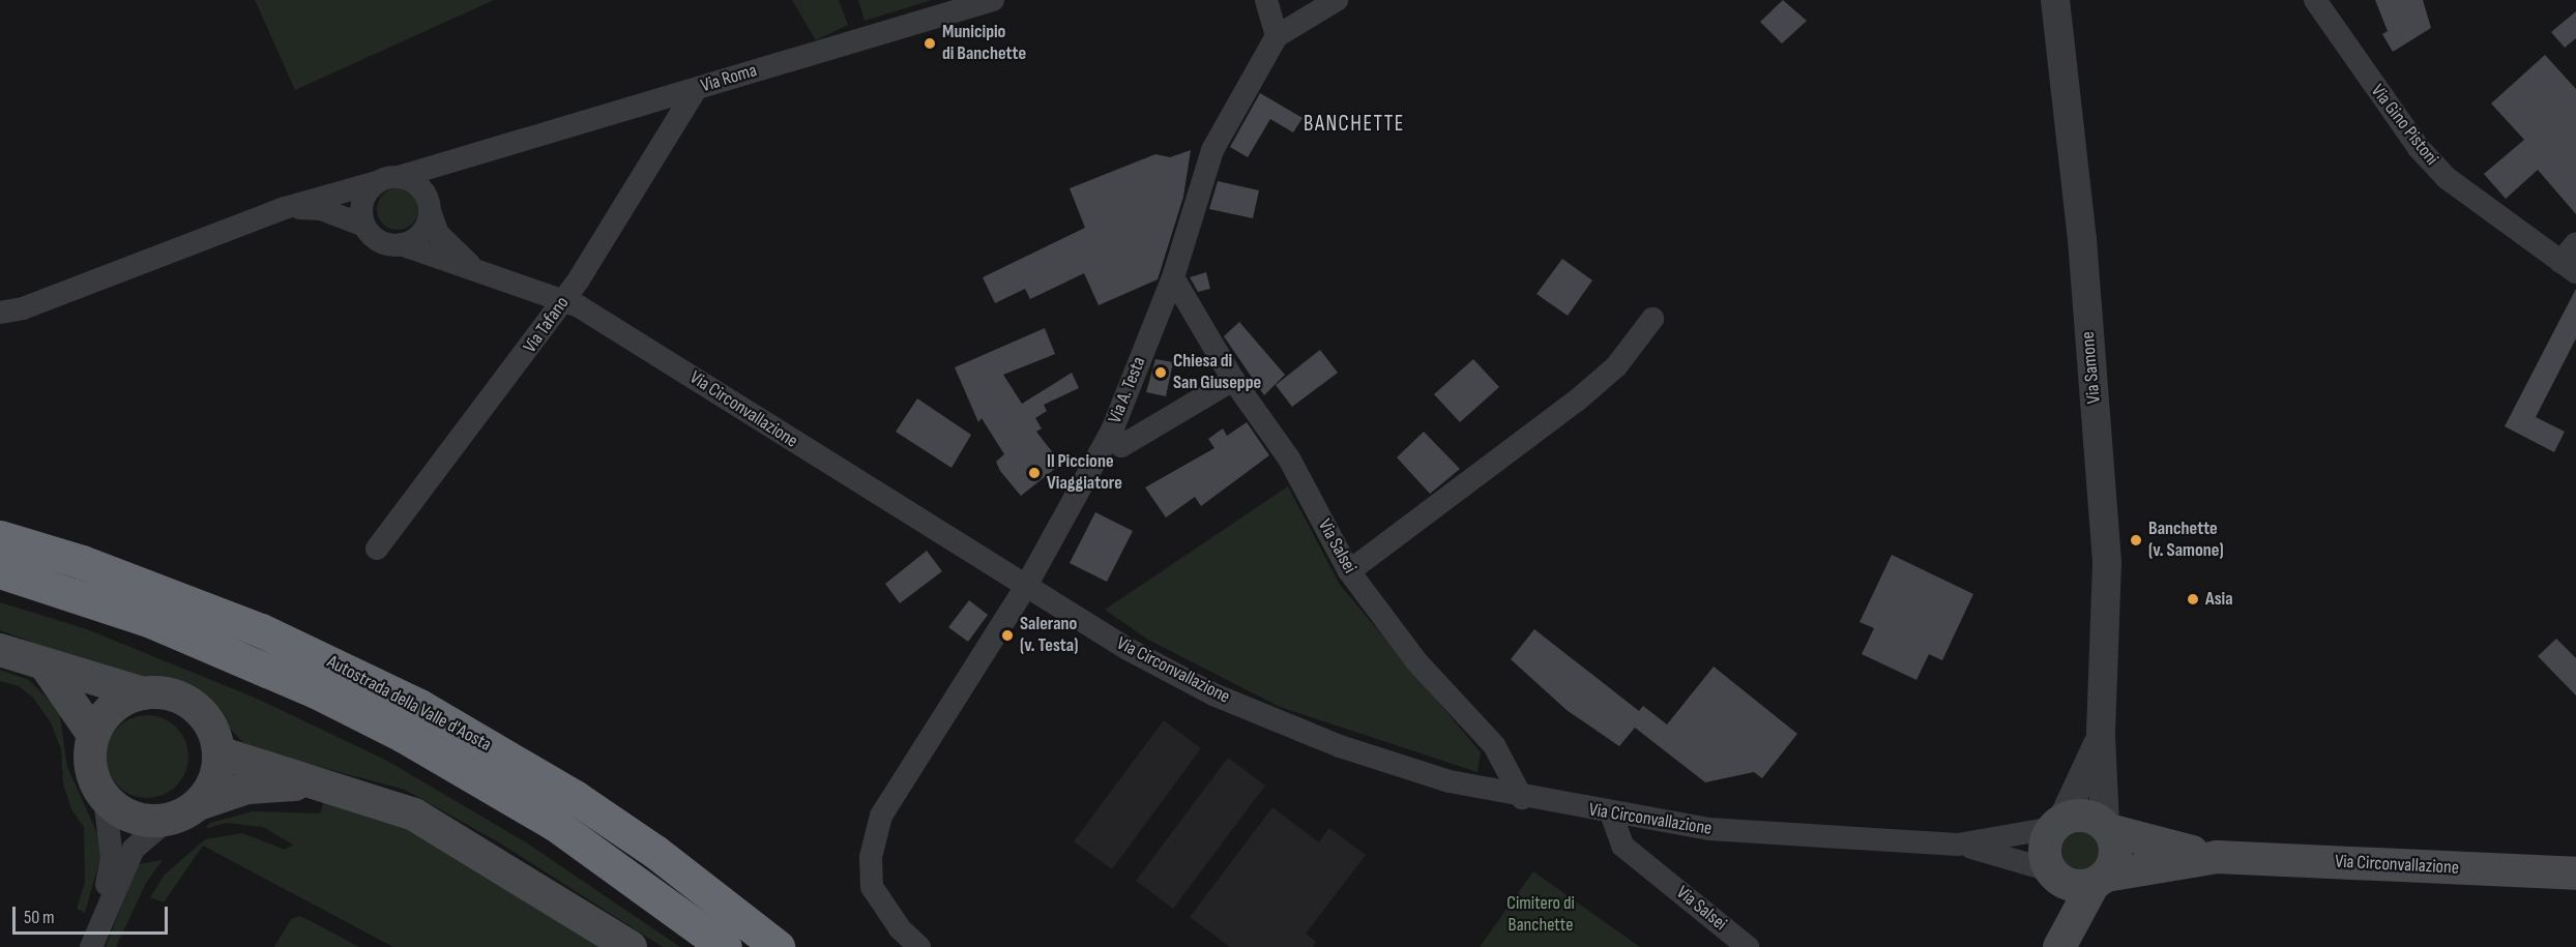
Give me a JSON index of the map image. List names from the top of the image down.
{
  "streets": {
    "highway": ["Autostrada della Valle d'Aosta"],
    "main road": ["Via Circonvallazione"],
    "street": [
      "Via Roma",
      "Via Gino Pistoni",
      "Via Tafano",
      "Via Samone",
      "Via A. Testa",
      "Via Salsei"
    ]
  },
  "crossings": [
    ["Via Roma", "Via Tafano"],
    ["Via Roma", "Via Circonvallazione"],
    ["Via Tafano", "Via Circonvallazione"],
    ["Via Samone", "Via Circonvallazione"],
    ["Via A. Testa", "Via Circonvallazione"],
    ["Via A. Testa", "Via Salsei"],
    ["Via Circonvallazione", "Via Salsei"]
  ],
  "districts": ["BANCHETTE"],
  "parks": ["Cimitero di Banchette"],
  "places": [
    "Municipio di Banchette",
    "Chiesa di San Giuseppe",
    "Il Piccione Viaggiatore",
    "Banchette (v. Samone)",
    "Asia",
    "Salerano (v. Testa)"
  ],
  "scale_bar": "50 m"
}
